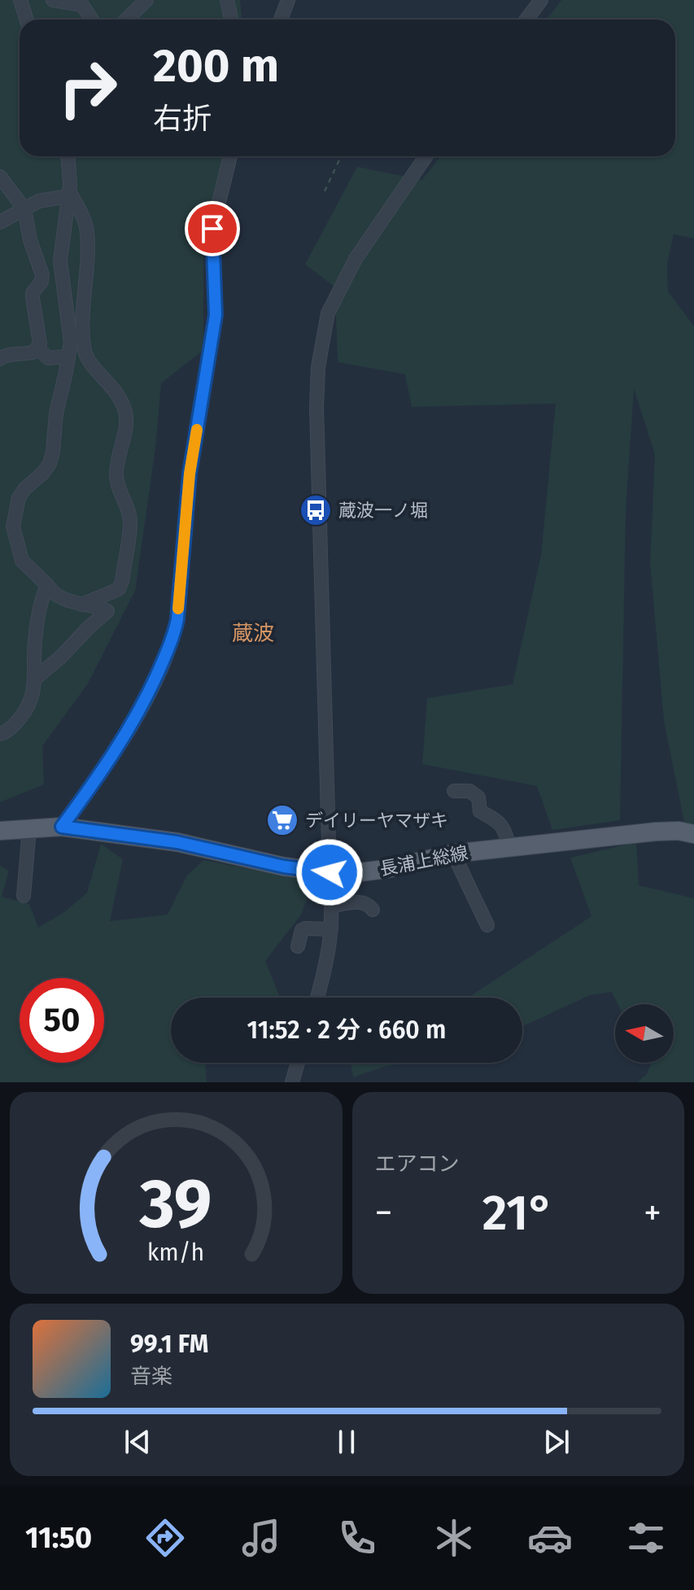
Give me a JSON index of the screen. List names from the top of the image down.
{
  "streets": {
    "main road": ["長浦上総線"]
  },
  "districts": ["蔵波"],
  "places": {
    "bus stop": ["蔵波一ノ堀"],
    "supermarket": ["デイリーヤマザキ"]
  },
  "north": "left",
  "page": {
    "turn": ["200 m", "右折"],
    "limit": "50",
    "trip": "11:52 · 2 分 · 660 m",
    "tile": "エアコン",
    "heat": ["−", "21°", "+"],
    "song": ["99.1 FM", "音楽"],
    "tabs": "11:50",
    "gauge": ["39", "km/h"]
  }
}
